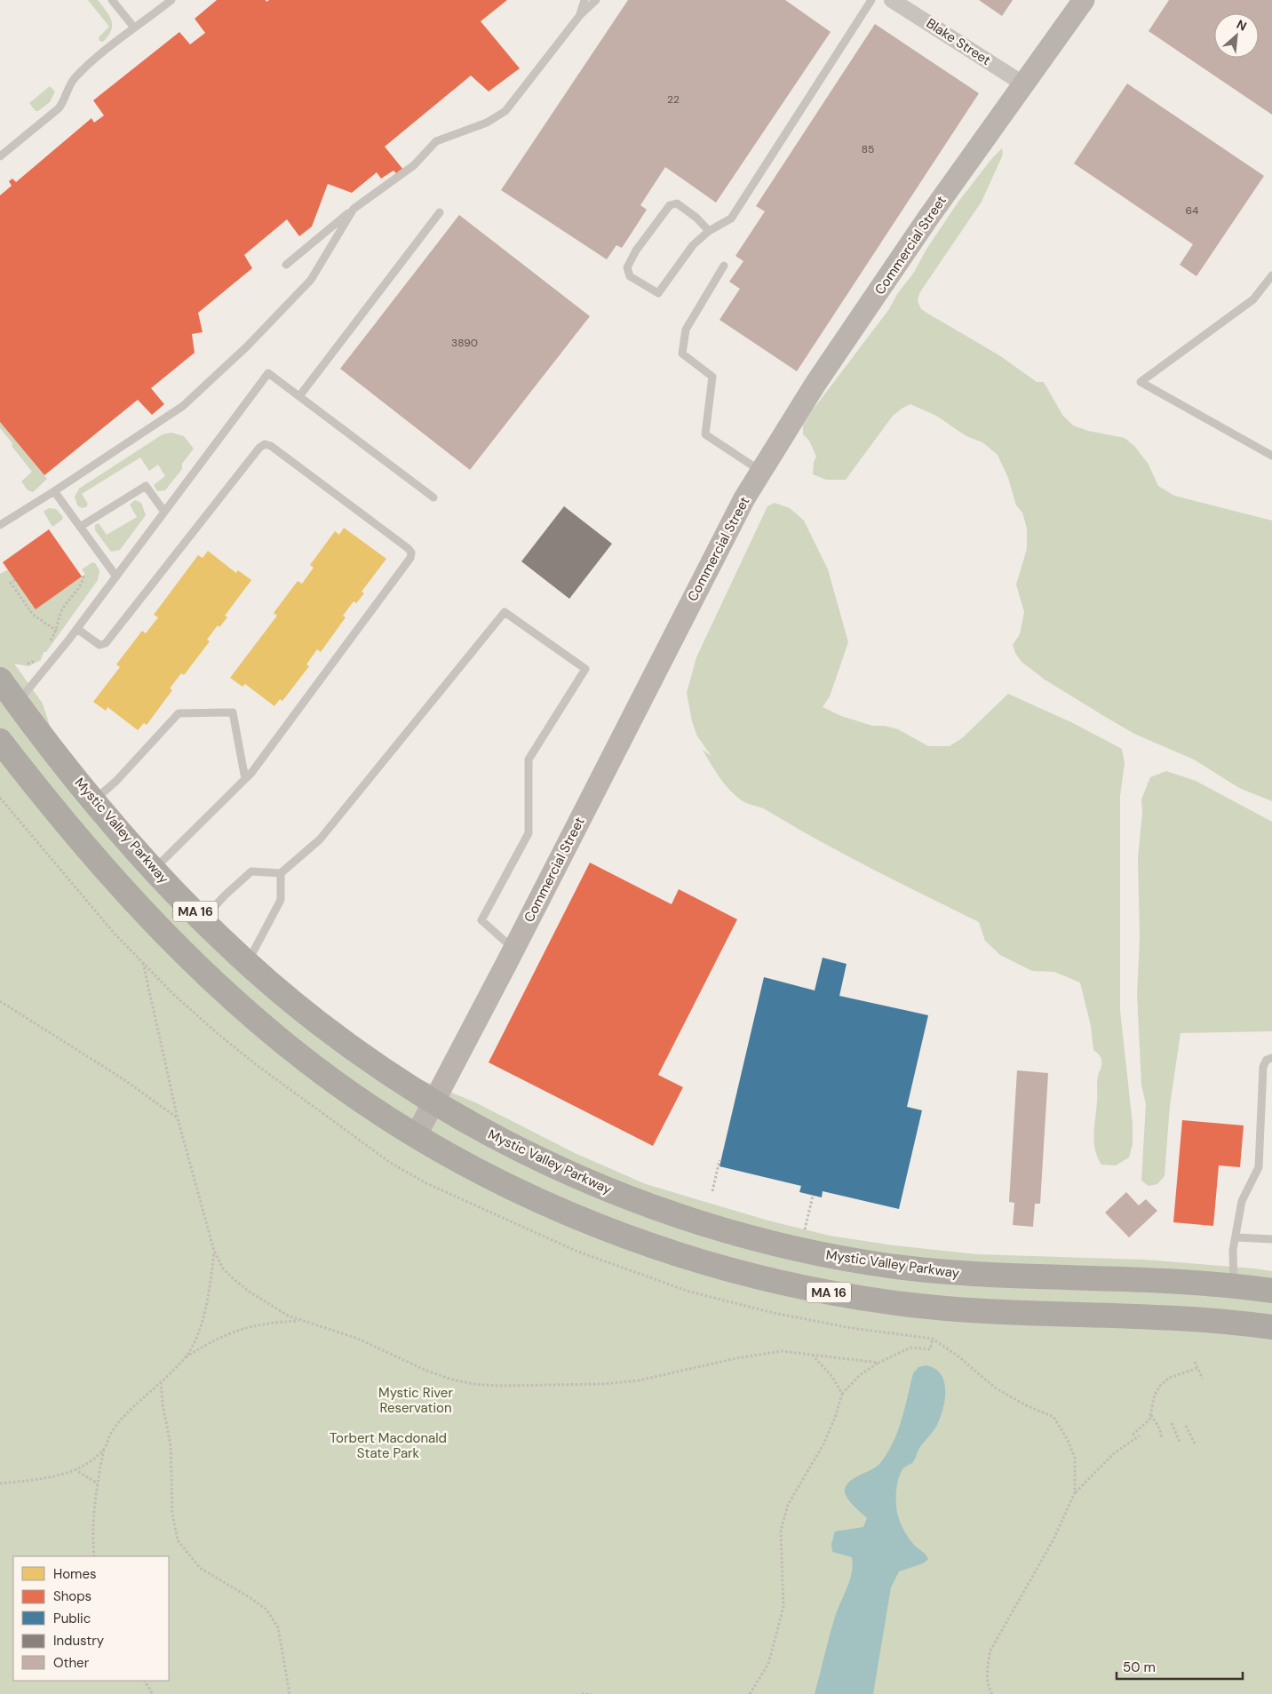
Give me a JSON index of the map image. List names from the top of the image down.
{
  "streets": {
    "highway": ["Mystic Valley Parkway", "MA 16"],
    "street": ["Blake Street", "Commercial Street"]
  },
  "crossings": [
    ["Blake Street", "Commercial Street"],
    ["Commercial Street", "Mystic Valley Parkway"],
    ["Commercial Street", "MA 16"]
  ],
  "parks": ["Mystic River Reservation", "Torbert Macdonald State Park"],
  "house_numbers": [
    "22",
    "85",
    "64",
    "3890"
  ],
  "legend": [
    "Homes",
    "Shops",
    "Public",
    "Industry",
    "Other"
  ],
  "scale_bar": "50 m",
  "north": "top right"
}
